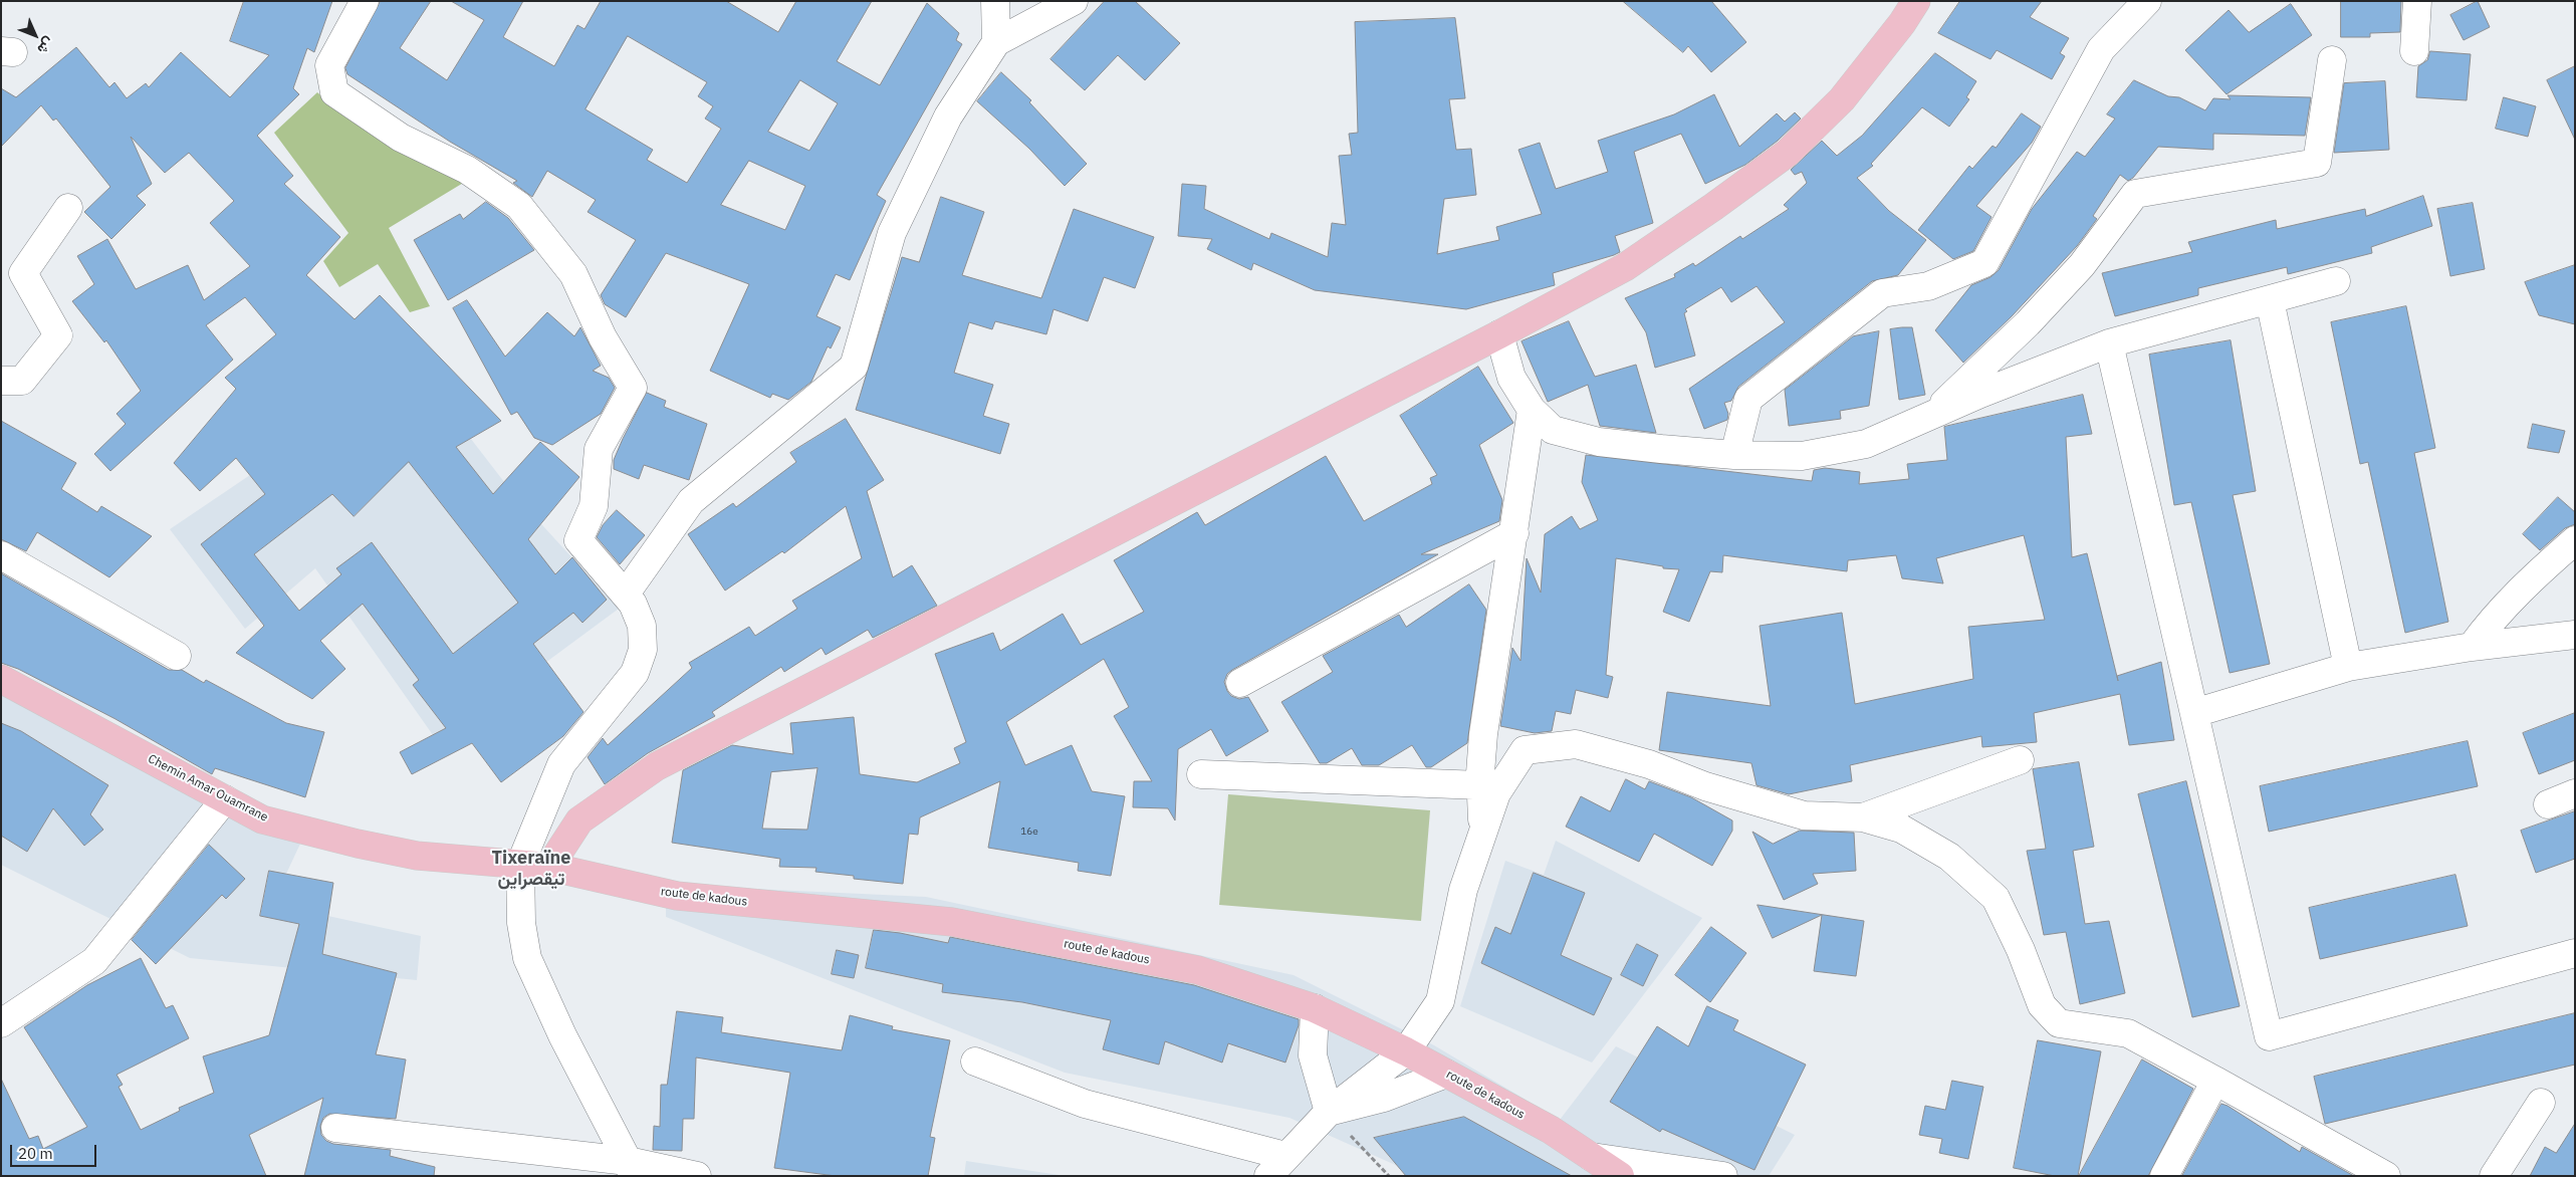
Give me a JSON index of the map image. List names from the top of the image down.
{
  "streets": {
    "main road": ["Chemin Amar Ouamrane", "route de kadous"]
  },
  "crossings": [
    ["Chemin Amar Ouamrane", "route de kadous"]
  ],
  "districts": ["Tixeraïne تيقصراين"],
  "house_numbers": ["16e"],
  "scale_bar": "20 m",
  "north": "bottom right"
}
